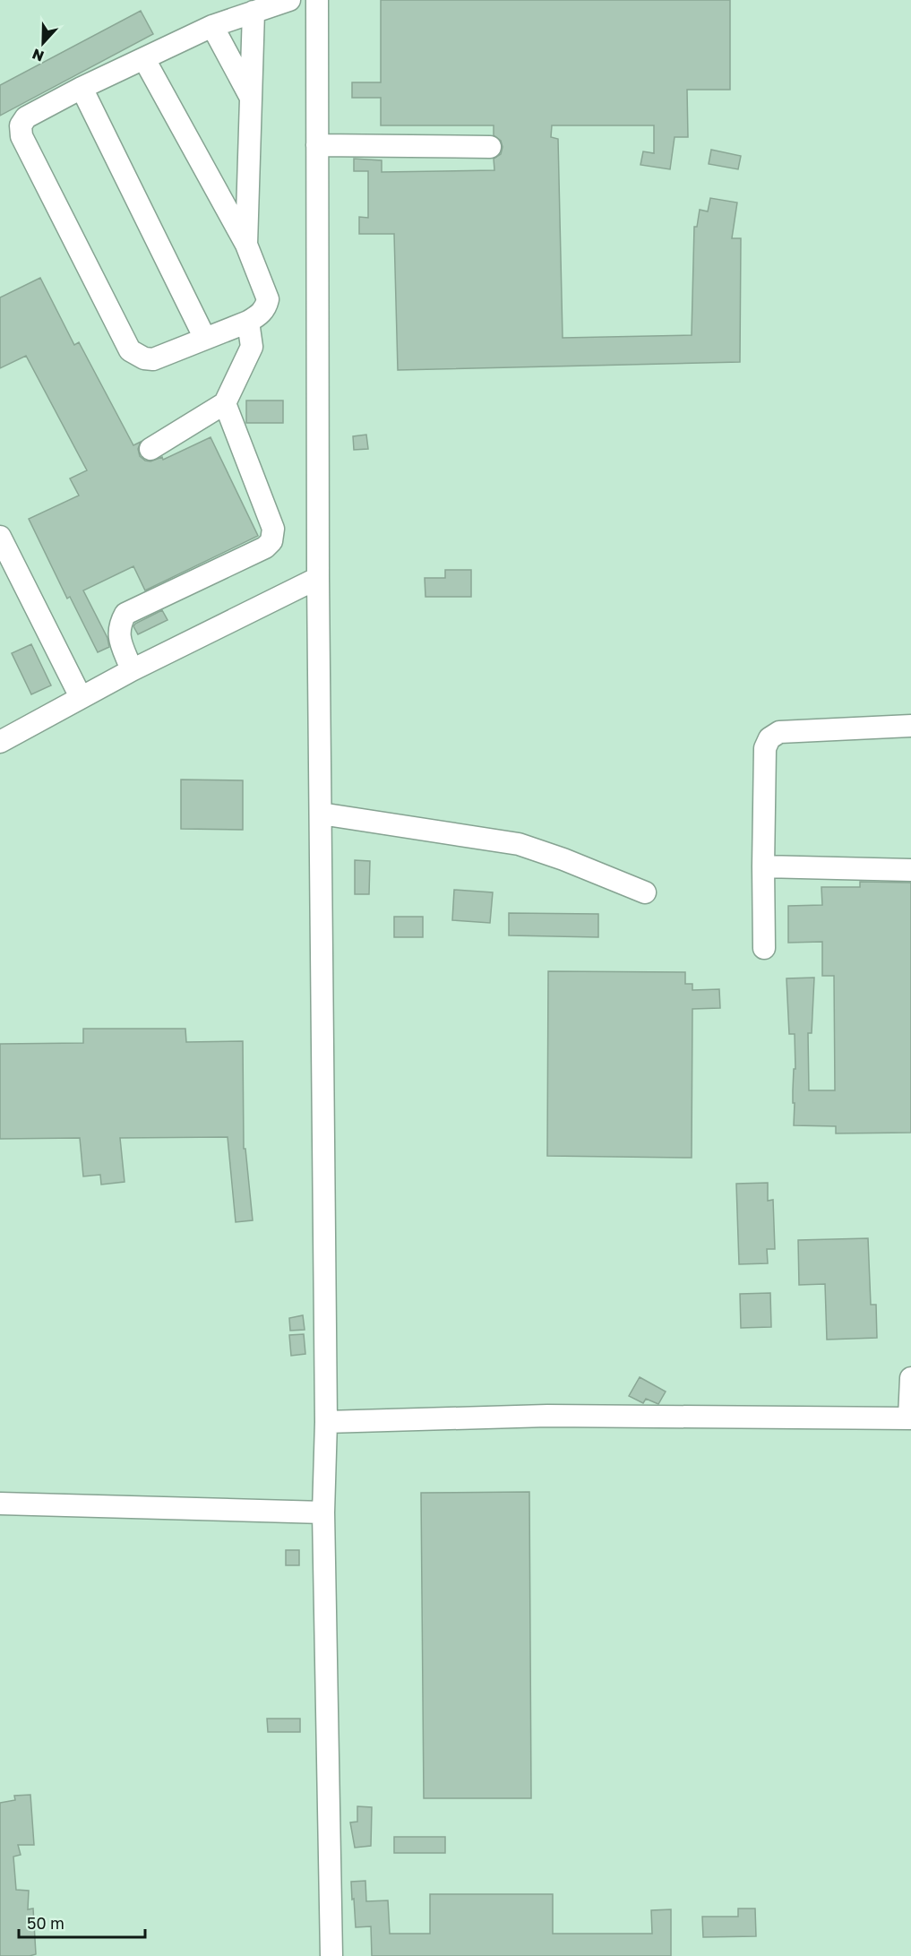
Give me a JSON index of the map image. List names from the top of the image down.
{
  "scale_bar": "50 m",
  "north": "bottom"
}
